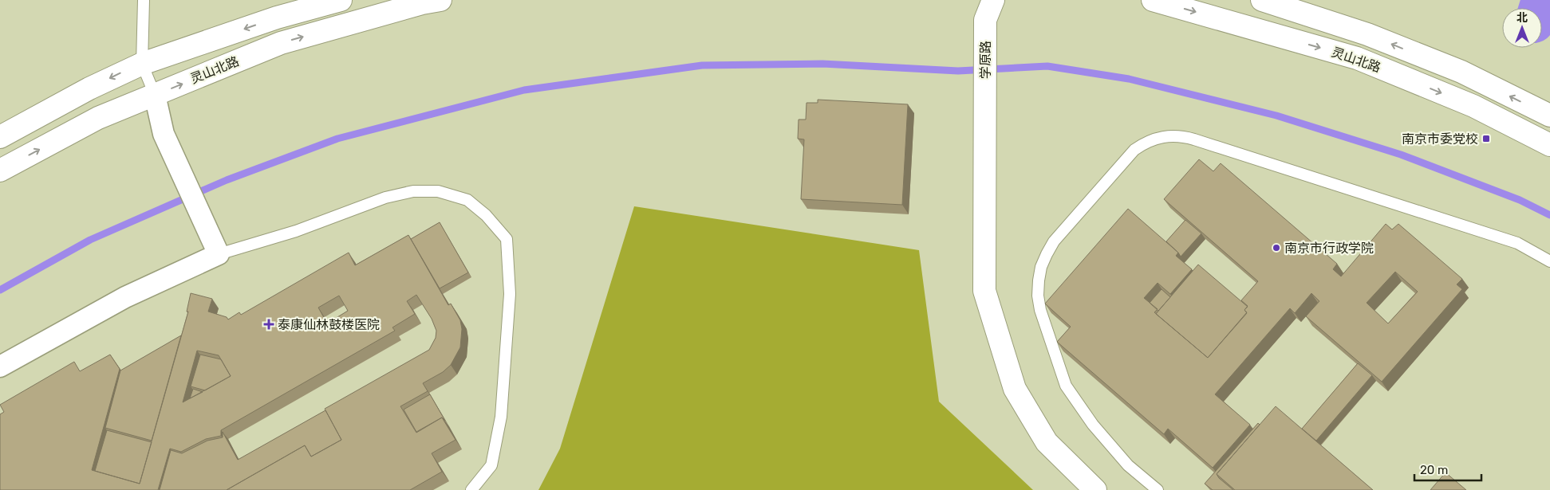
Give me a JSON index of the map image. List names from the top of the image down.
{
  "streets": {
    "main road": ["学原路", "灵山北路"]
  },
  "places": {
    "transit": ["南京市委党校"],
    "other": ["南京市行政学院"],
    "health": ["泰康仙林鼓楼医院"]
  },
  "scale_bar": "20 m",
  "north": "top"
}
